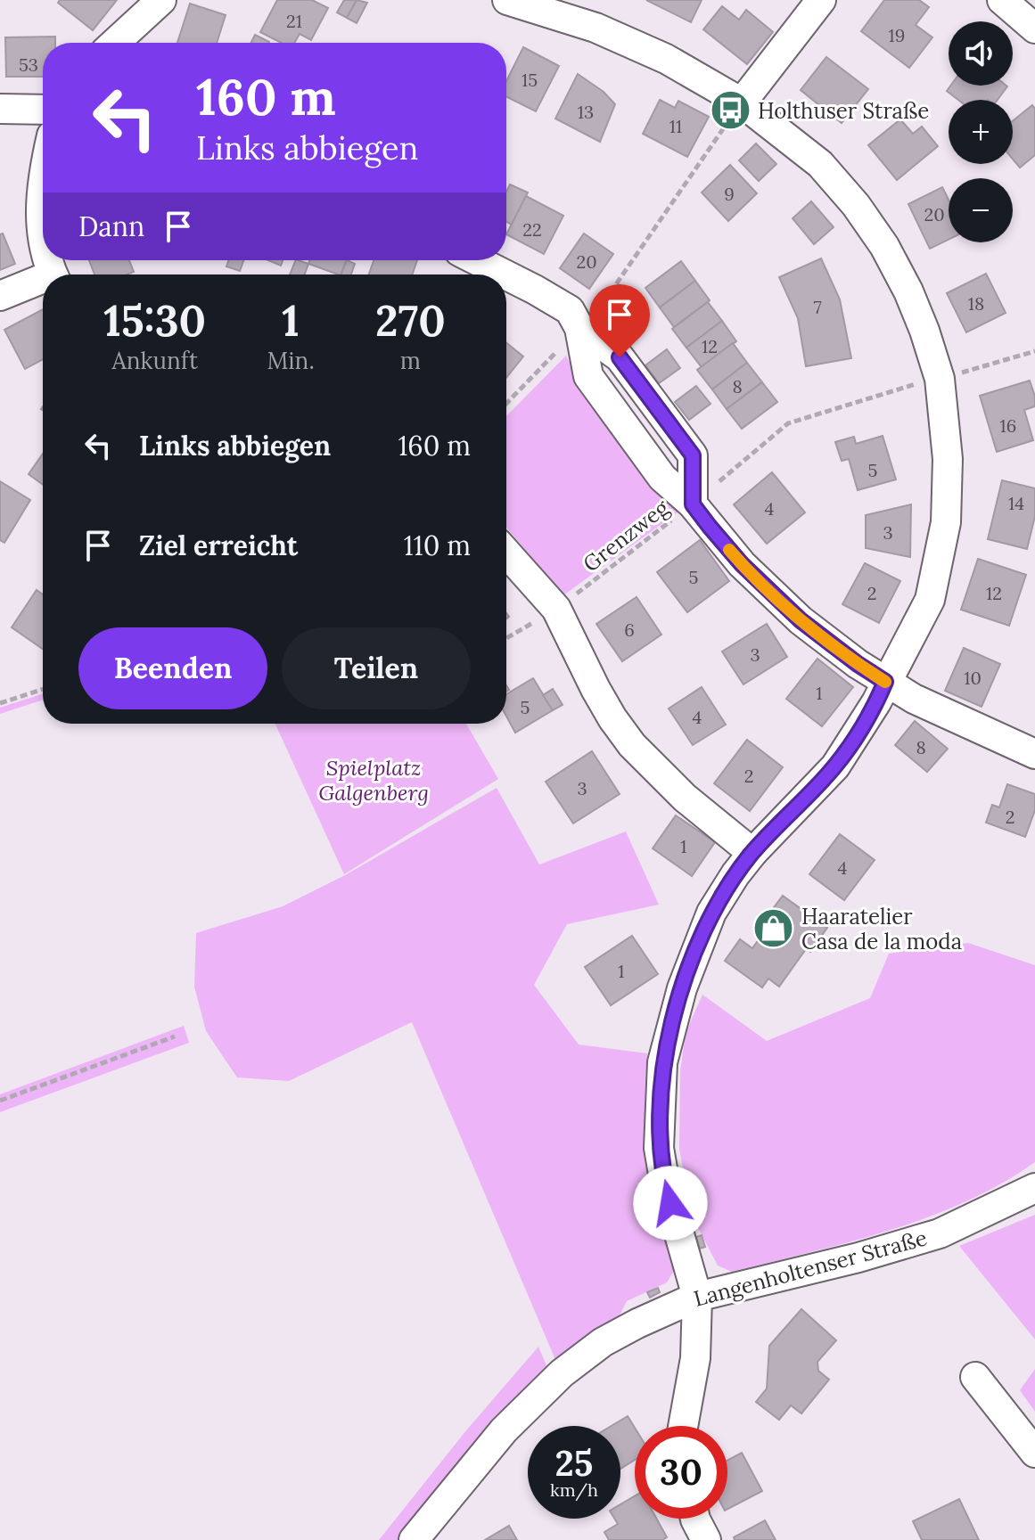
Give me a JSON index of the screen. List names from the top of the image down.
{
  "streets": {
    "street": ["Langenholtenser Straße"],
    "path": ["Grenzweg"]
  },
  "parks": ["Spielplatz Galgenberg"],
  "places": {
    "bus stop": ["Holthuser Straße"],
    "shop": ["Haaratelier Casa de la moda"]
  },
  "house_numbers": [
    "21",
    "19",
    "53",
    "15",
    "13",
    "11",
    "9",
    "20",
    "22",
    "20",
    "18",
    "7",
    "12",
    "8",
    "16",
    "5",
    "14",
    "4",
    "3",
    "5",
    "2",
    "12",
    "6",
    "3",
    "10",
    "1",
    "5",
    "4",
    "8",
    "2",
    "3",
    "2",
    "1",
    "4",
    "1"
  ],
  "page": {
    "map_buttons": ["+", "−"],
    "turn": ["160 m", "Links abbiegen"],
    "then": "Dann",
    "eta": [
      "15:30",
      "Ankunft",
      "1",
      "Min.",
      "270",
      "m"
    ],
    "list": [
      {
        "name": "Links abbiegen",
        "value": "160 m"
      },
      {
        "name": "Ziel erreicht",
        "value": "110 m"
      }
    ],
    "buttons": ["Beenden", "Teilen"],
    "speed": "25 km/h",
    "limit": "30"
  }
}
